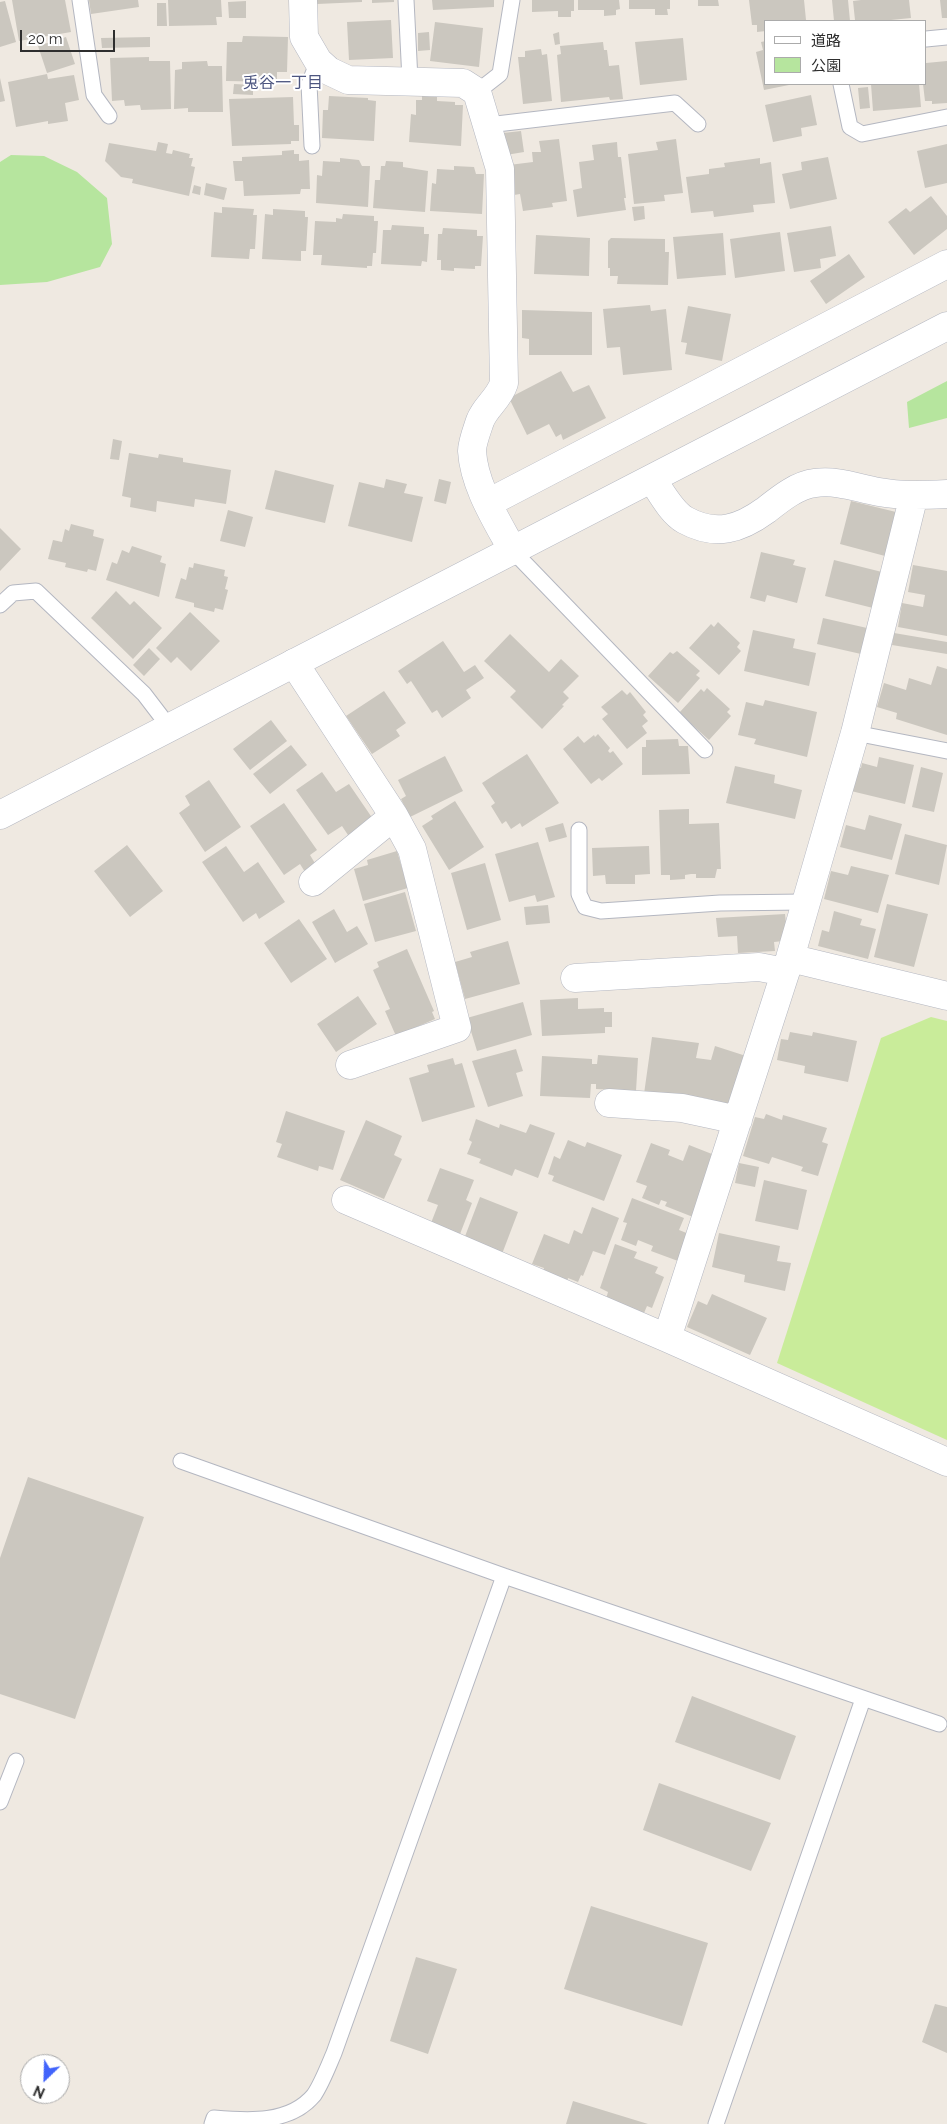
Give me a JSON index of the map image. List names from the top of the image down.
{
  "districts": ["兎谷一丁目"],
  "legend": ["道路", "公園"],
  "scale_bar": "20 m",
  "north": "bottom left"
}
